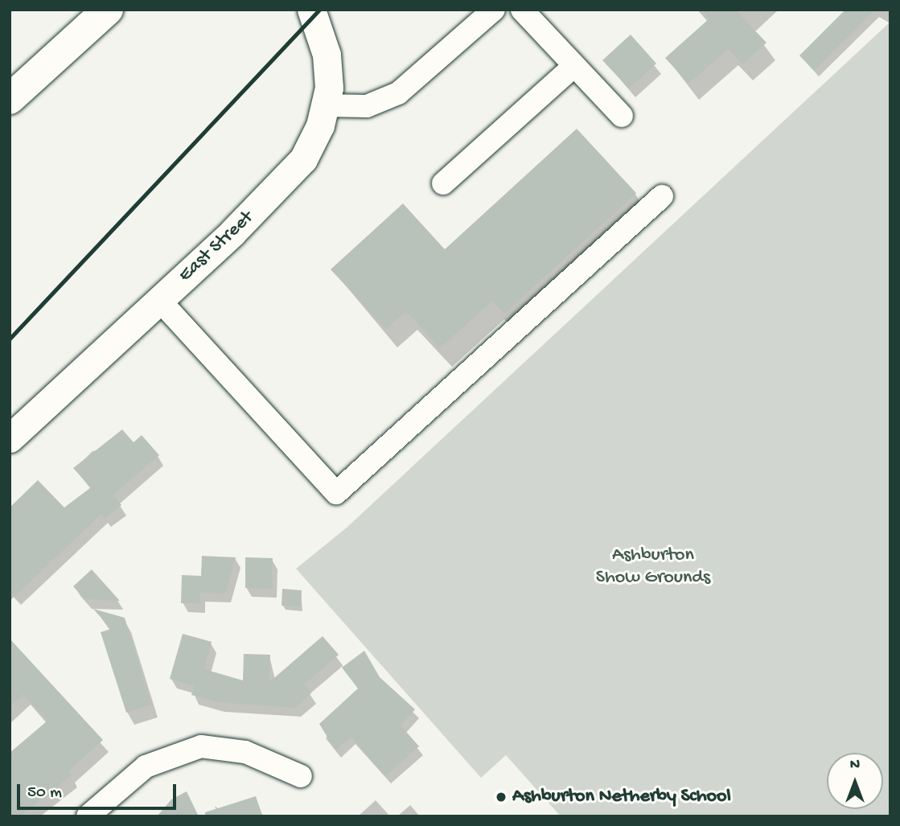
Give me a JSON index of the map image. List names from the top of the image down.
{
  "streets": {
    "main road": ["East Street"]
  },
  "parks": ["Ashburton Show Grounds"],
  "places": ["Ashburton Netherby School"],
  "scale_bar": "50 m",
  "north": "top"
}
